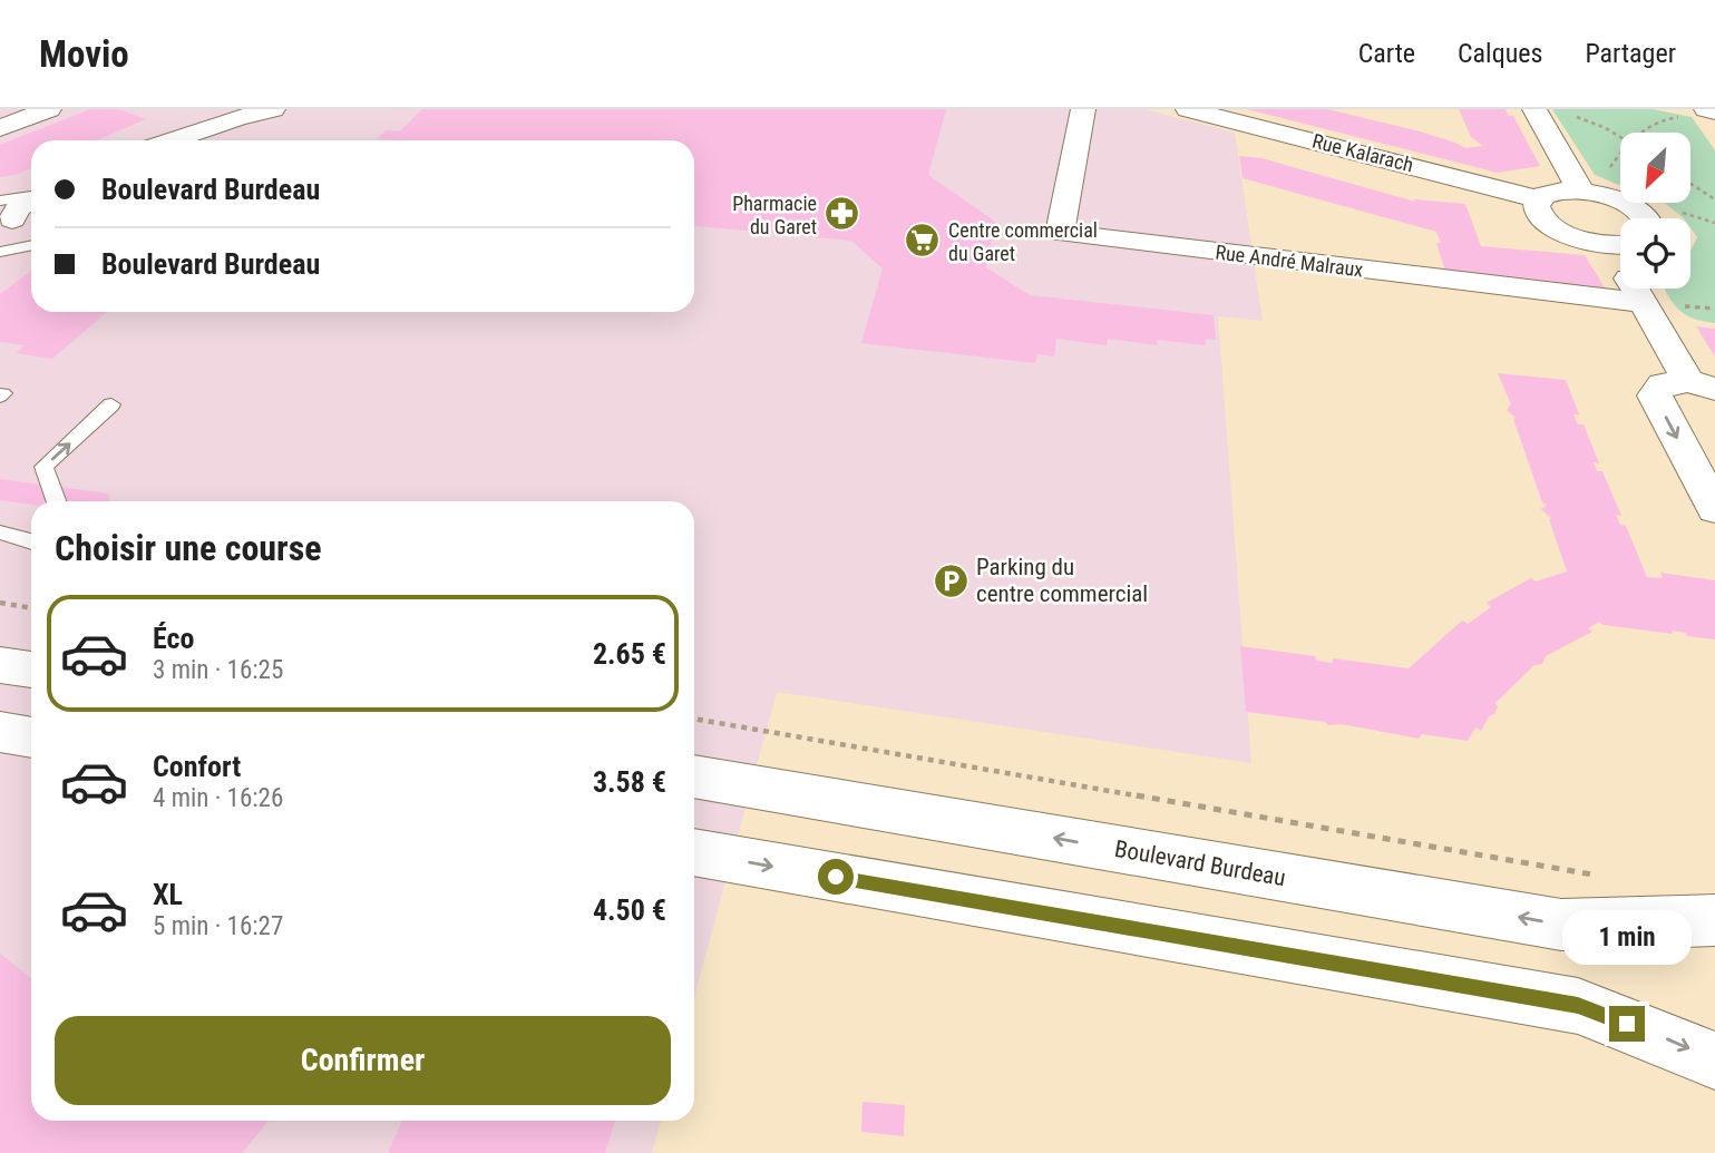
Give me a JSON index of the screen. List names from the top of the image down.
{
  "streets": {
    "street": ["Rue Kalarach", "Rue André Malraux", "Boulevard Burdeau"]
  },
  "places": {
    "pharmacy": ["Pharmacie du Garet"],
    "supermarket": ["Centre commercial du Garet"],
    "parking": ["Parking du centre commercial"]
  },
  "north": "bottom left",
  "page": {
    "header": "Movio",
    "nav": ["Carte", "Calques", "Partager"],
    "banner": ["Boulevard Burdeau", "Boulevard Burdeau"],
    "heading": "Choisir une course",
    "list": [
      {
        "name": "Éco",
        "note": "3 min · 16:25",
        "value": "2.65 €"
      },
      {
        "name": "Confort",
        "note": "4 min · 16:26",
        "value": "3.58 €"
      },
      {
        "name": "XL",
        "note": "5 min · 16:27",
        "value": "4.50 €"
      }
    ],
    "bubble": "1 min",
    "buttons": "Confirmer"
  }
}
